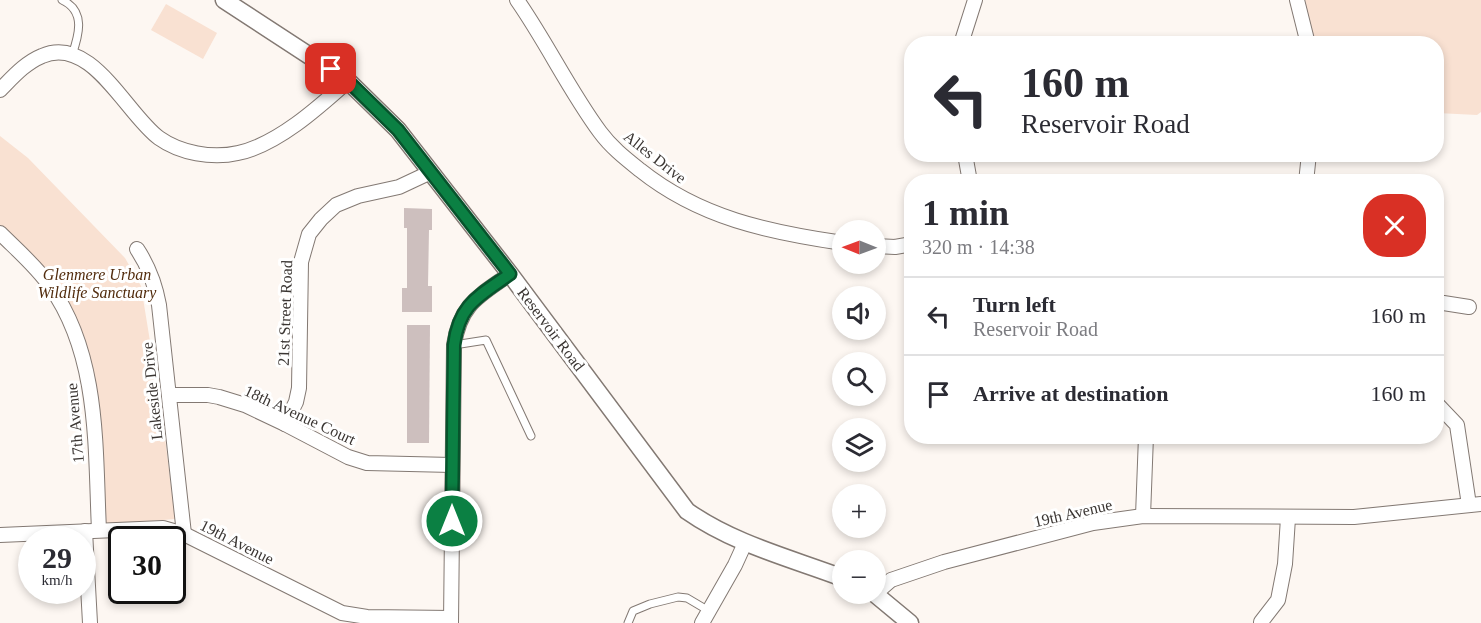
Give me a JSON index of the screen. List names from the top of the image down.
{
  "streets": {
    "street": [
      "Alles Drive",
      "21st Street Road",
      "Reservoir Road",
      "Lakeside Drive",
      "18th Avenue Court",
      "17th Avenue",
      "19th Avenue"
    ]
  },
  "crossings": [
    ["21st Street Road", "Reservoir Road"],
    ["21st Street Road", "18th Avenue Court"],
    ["Lakeside Drive", "18th Avenue Court"],
    ["17th Avenue", "19th Avenue"]
  ],
  "parks": ["Glenmere Urban Wildlife Sanctuary"],
  "north": "left",
  "page": {
    "turn": ["160 m", "Reservoir Road"],
    "heading": ["1 min", "320 m · 14:38"],
    "map_buttons": ["+", "−"],
    "list": [
      {
        "name": "Turn left",
        "note": "Reservoir Road",
        "value": "160 m"
      },
      {
        "name": "Arrive at destination",
        "value": "160 m"
      }
    ],
    "speed": "29 km/h",
    "limit": "30"
  }
}
